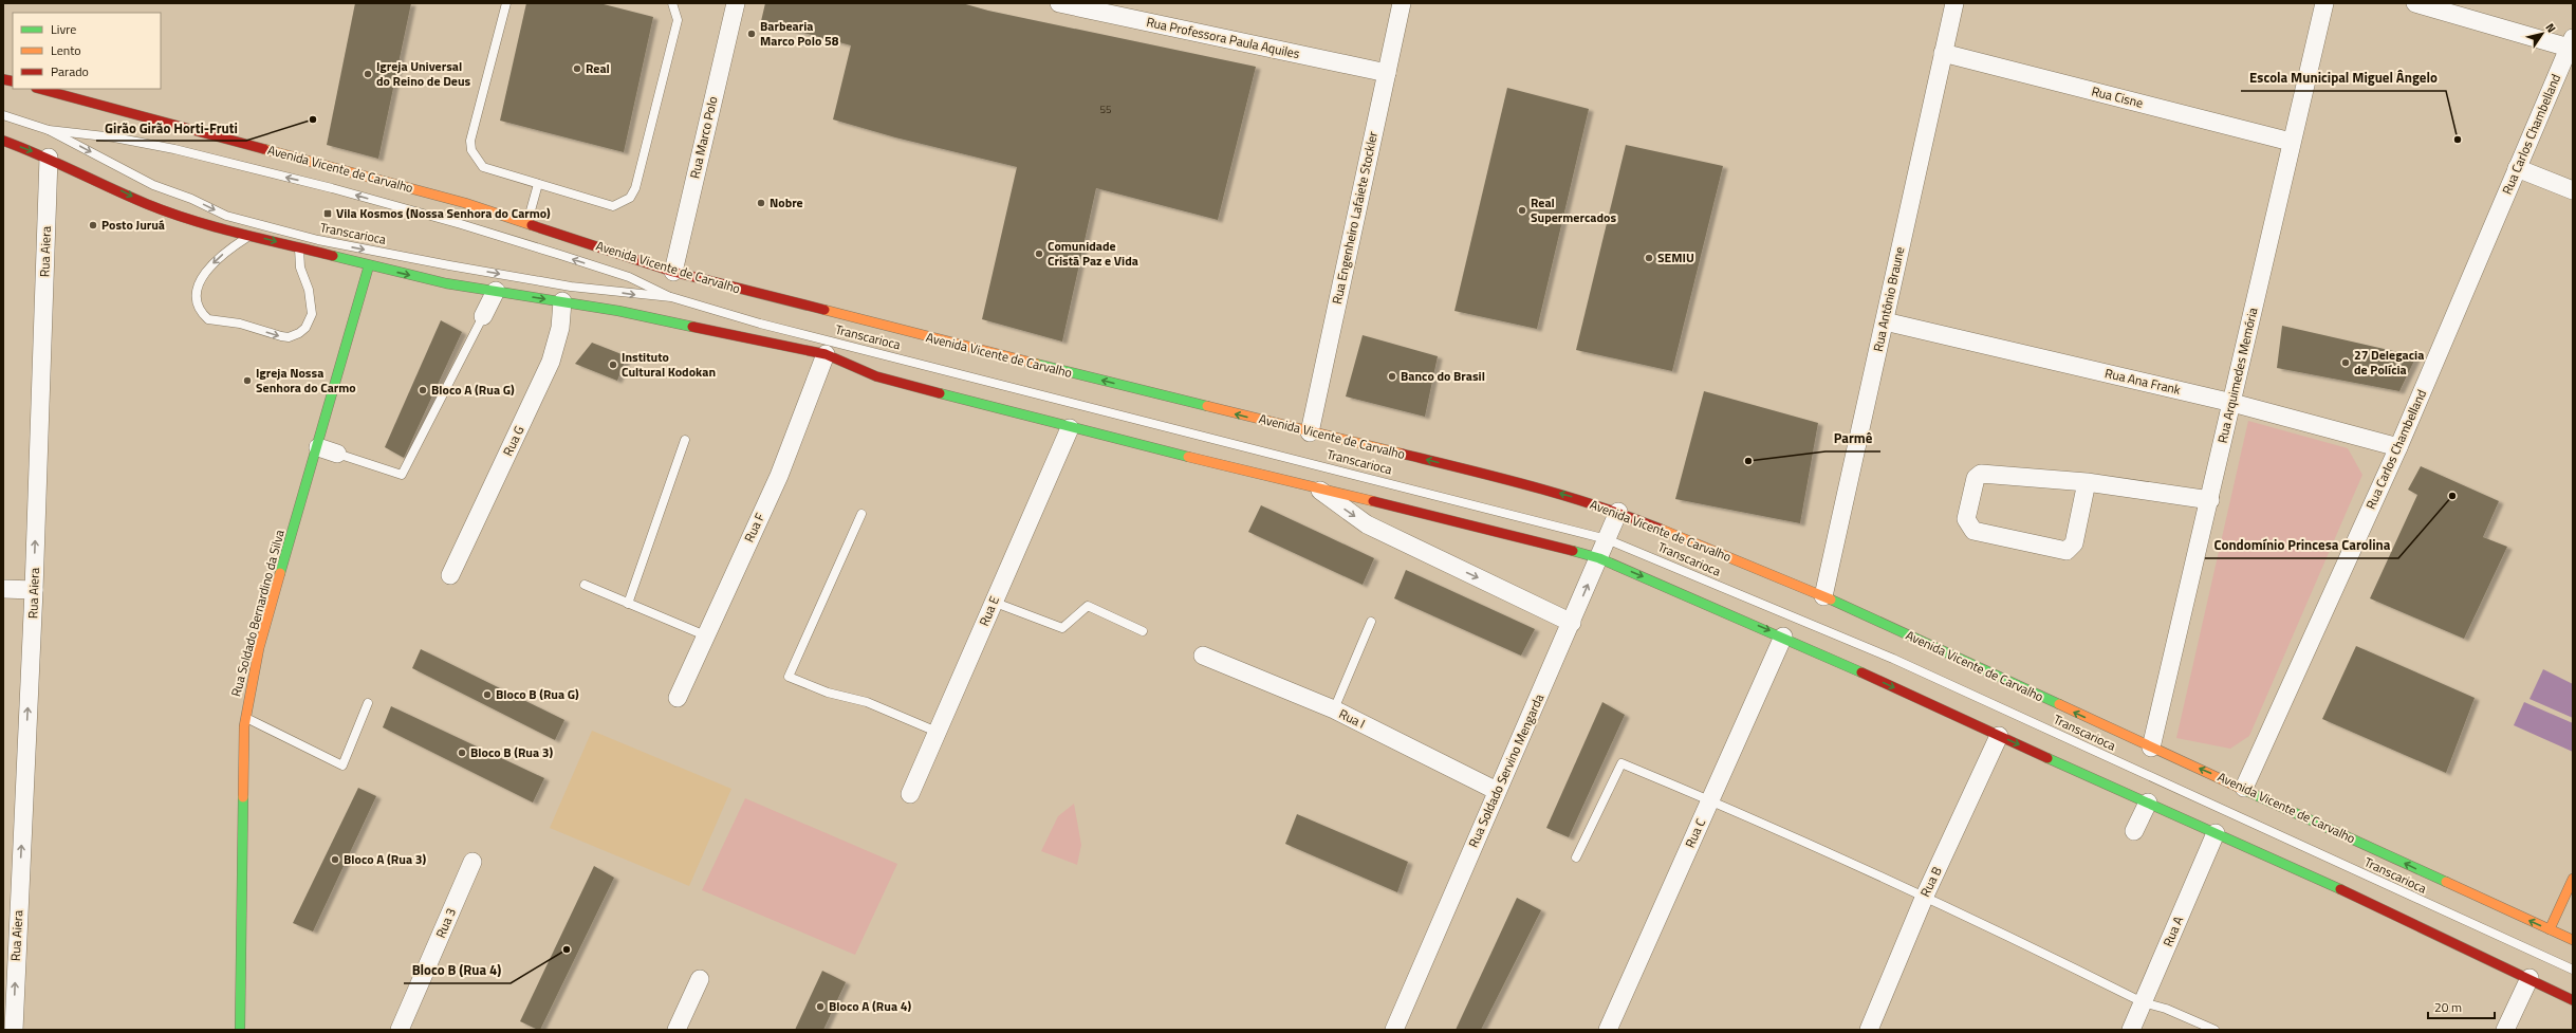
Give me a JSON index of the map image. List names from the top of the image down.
{
  "streets": {
    "main road": ["Avenida Vicente de Carvalho", "Rua Soldado Bernardino da Silva"],
    "street": [
      "Rua Professora Paula Aquiles",
      "Rua Cisne",
      "Rua Carlos Chambelland",
      "Rua Marco Polo",
      "Rua Engenheiro Lafaiete Stockler",
      "Rua Aiera",
      "Rua Antônio Braune",
      "Rua Arquimedes Memória",
      "Rua Ana Frank",
      "Rua G",
      "Rua F",
      "Rua E",
      "Rua I",
      "Rua Soldado Servino Mengarda",
      "Rua C",
      "Rua B",
      "Rua 3",
      "Rua A"
    ],
    "lane": ["Transcarioca"]
  },
  "crossings": [
    ["Rua Professora Paula Aquiles", "Rua Engenheiro Lafaiete Stockler"],
    ["Rua Cisne", "Rua Antônio Braune"],
    ["Rua Cisne", "Rua Arquimedes Memória"],
    ["Rua Carlos Chambelland", "Avenida Vicente de Carvalho"],
    ["Rua Carlos Chambelland", "Rua Ana Frank"],
    ["Rua Marco Polo", "Avenida Vicente de Carvalho"],
    ["Avenida Vicente de Carvalho", "Rua Engenheiro Lafaiete Stockler"],
    ["Avenida Vicente de Carvalho", "Rua Antônio Braune"],
    ["Avenida Vicente de Carvalho", "Rua Arquimedes Memória"],
    ["Avenida Vicente de Carvalho", "Rua Soldado Servino Mengarda"],
    ["Transcarioca", "Rua Soldado Servino Mengarda"],
    ["Rua Antônio Braune", "Rua Ana Frank"],
    ["Rua Arquimedes Memória", "Rua Ana Frank"],
    ["Rua I", "Rua Soldado Servino Mengarda"]
  ],
  "one_way": ["Rua Aiera"],
  "places": {
    "other": [
      "Barbearia Marco Polo 58",
      "Real",
      "Igreja Universal do Reino de Deus",
      "Girão Girão Horti-Fruti",
      "Escola Municipal Miguel Ângelo",
      "Nobre",
      "Real Supermercados",
      "Posto Juruá",
      "Comunidade Cristã Paz e Vida",
      "SEMIU",
      "27 Delegacia de Polícia",
      "Instituto Cultural Kodokan",
      "Banco do Brasil",
      "Igreja Nossa Senhora do Carmo",
      "Bloco A (Rua G)",
      "Parmê",
      "Condomínio Princesa Carolina",
      "Bloco B (Rua G)",
      "Bloco B (Rua 3)",
      "Bloco A (Rua 3)",
      "Bloco B (Rua 4)",
      "Bloco A (Rua 4)"
    ],
    "transit": ["Vila Kosmos (Nossa Senhora do Carmo)"]
  },
  "house_numbers": ["55"],
  "legend": ["Livre", "Lento", "Parado"],
  "scale_bar": "20 m",
  "north": "top right"
}
